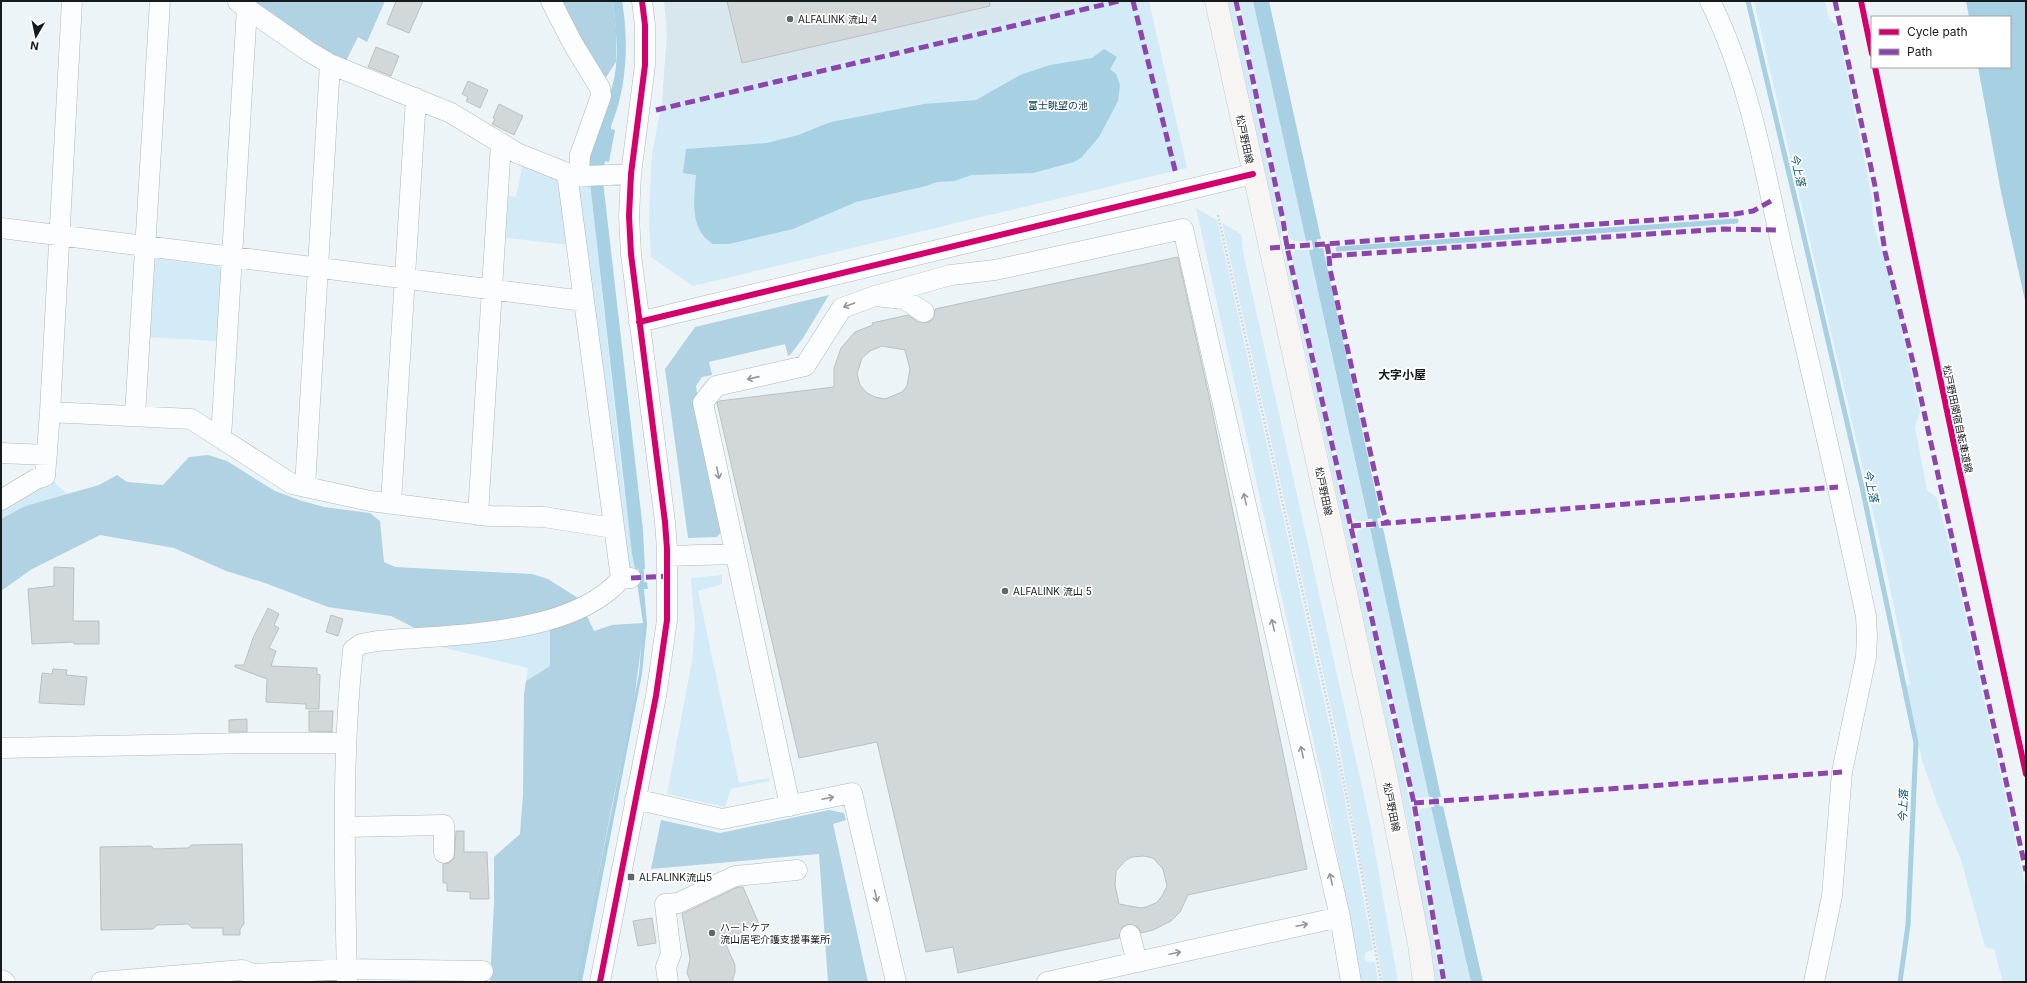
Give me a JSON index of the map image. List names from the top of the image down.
{
  "streets": {
    "main road": ["松戸野田線"],
    "cycle path": ["松戸野田関宿自転車道線"]
  },
  "districts": ["大字小屋"],
  "water": ["今上落"],
  "parks": ["富士眺望の池"],
  "places": {
    "other": ["ALFALINK 流山 4", "ALFALINK 流山 5", "ハートケア 流山居宅介護支援事業所"],
    "transit": ["ALFALINK流山5"]
  },
  "legend": ["Cycle path", "Path"],
  "north": "bottom"
}
